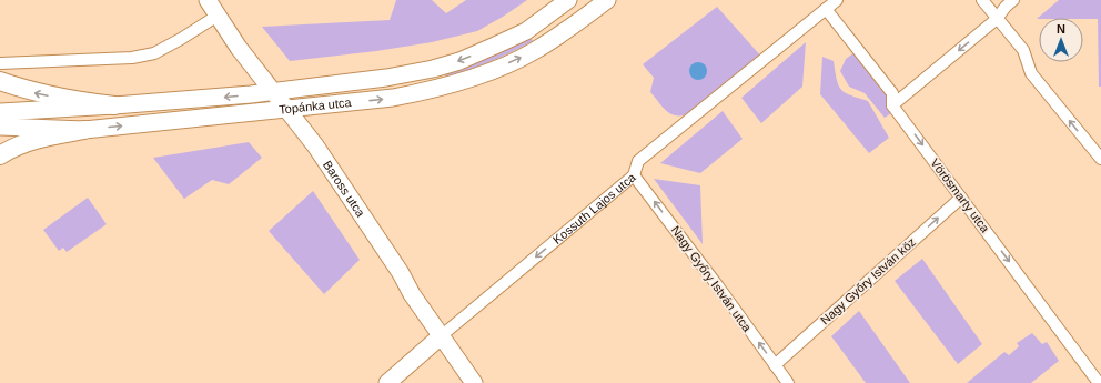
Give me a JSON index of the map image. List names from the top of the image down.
{
  "streets": {
    "street": [
      "Topánka utca",
      "Baross utca",
      "Vörösmarty utca",
      "Kossuth Lajos utca",
      "Nagy Győry István utca",
      "Nagy Győry István köz"
    ]
  },
  "crossings": [
    ["Topánka utca", "Baross utca"],
    ["Baross utca", "Kossuth Lajos utca"],
    ["Vörösmarty utca", "Kossuth Lajos utca"],
    ["Vörösmarty utca", "Nagy Győry István köz"],
    ["Kossuth Lajos utca", "Nagy Győry István utca"],
    ["Nagy Győry István utca", "Nagy Győry István köz"]
  ],
  "one_way": [
    "Vörösmarty utca",
    "Kossuth Lajos utca",
    "Nagy Győry István utca",
    "Nagy Győry István köz"
  ],
  "north": "top"
}
